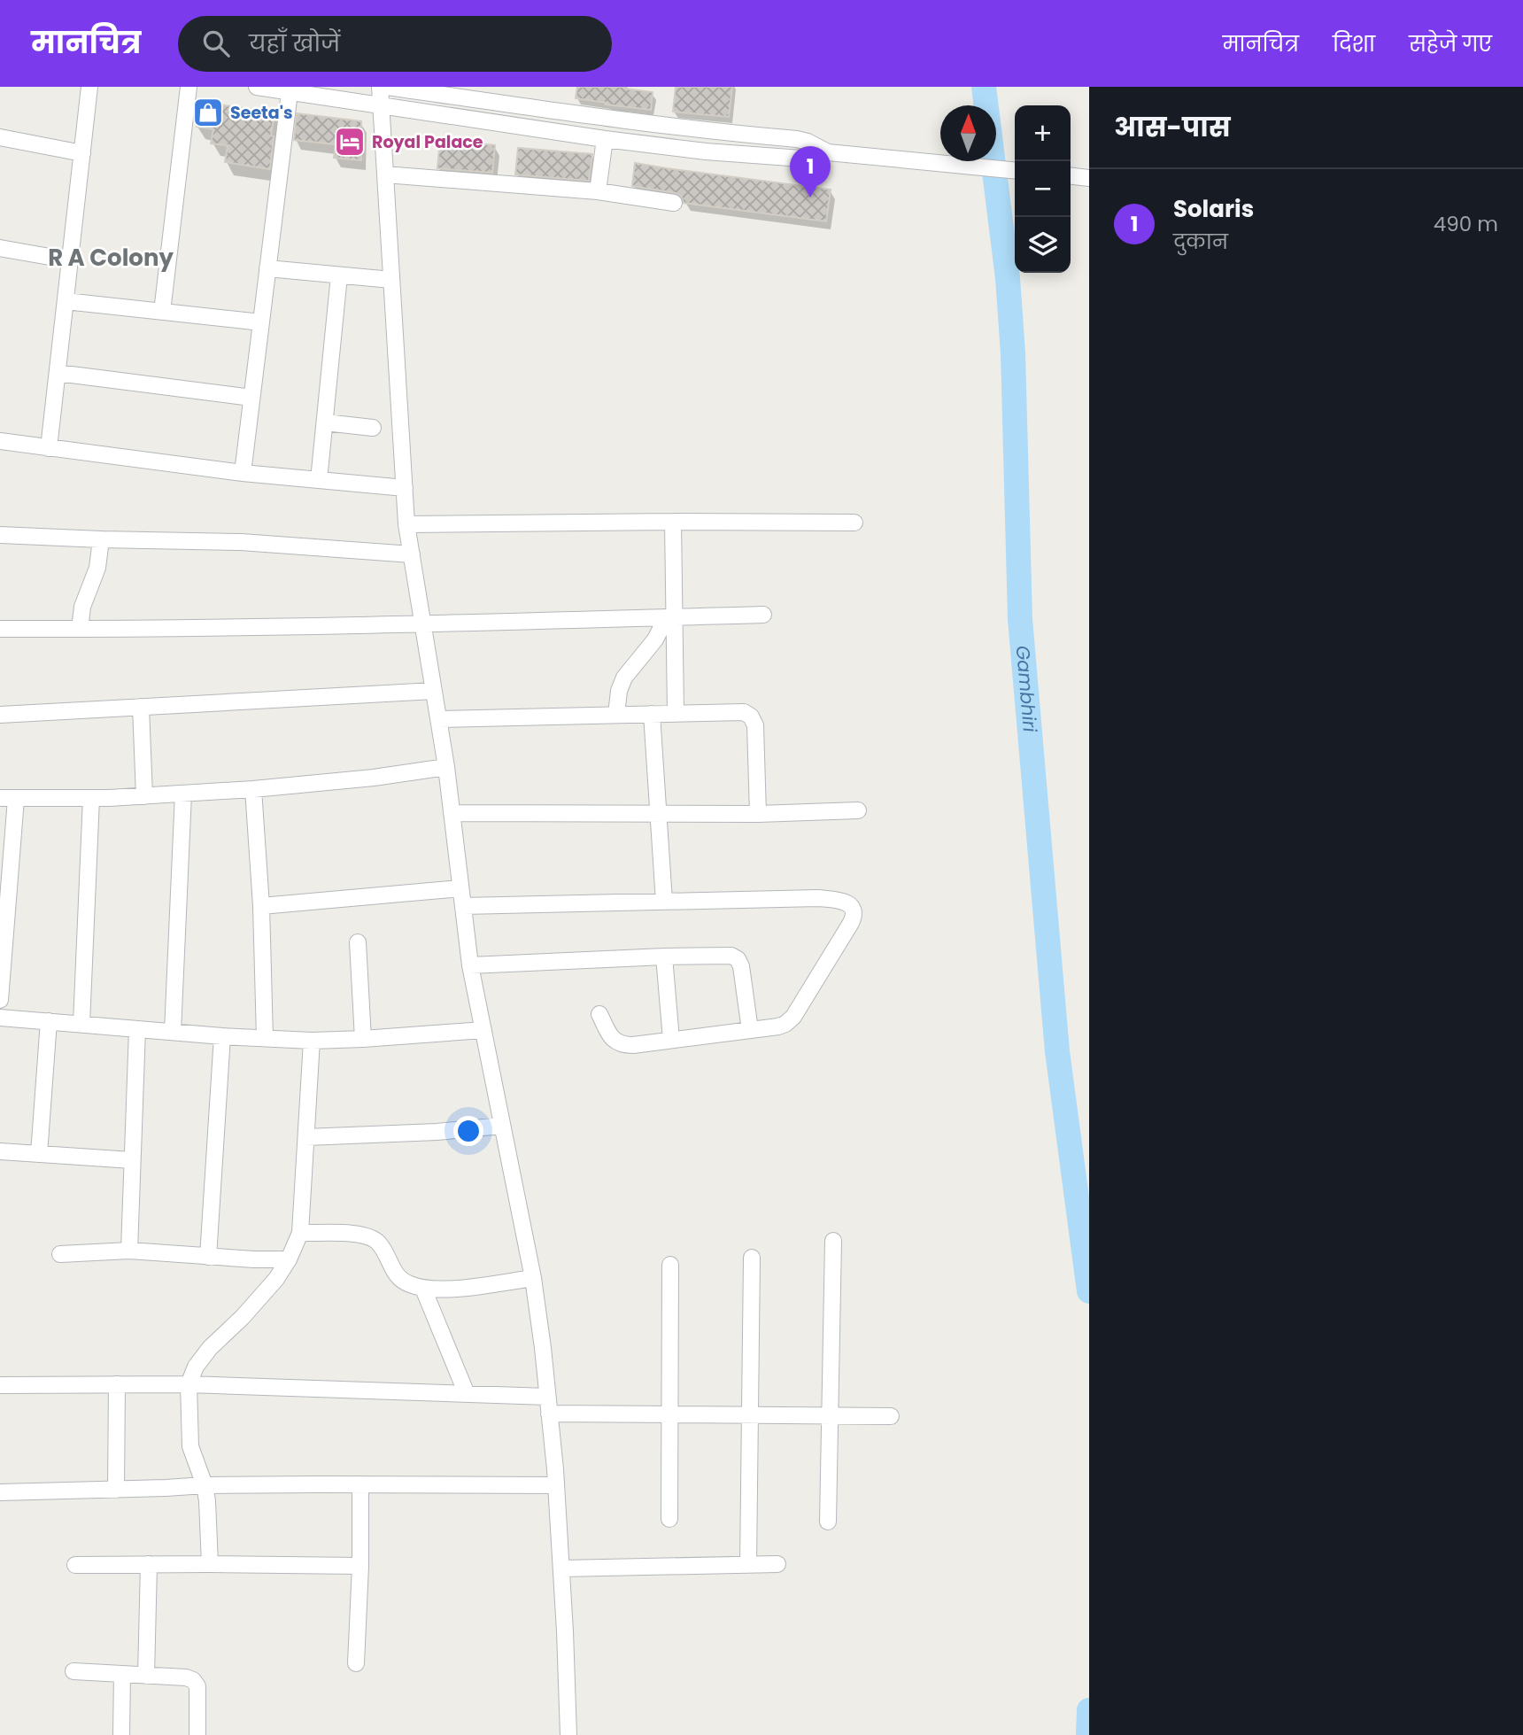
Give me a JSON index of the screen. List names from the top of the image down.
{
  "districts": ["R A Colony"],
  "water": ["Gambhiri"],
  "places": {
    "shop": ["Seeta's"],
    "hotel": ["Royal Palace"]
  },
  "north": "top",
  "page": {
    "header": "मानचित्र",
    "search": "यहाँ खोजें",
    "nav": ["मानचित्र", "दिशा", "सहेजे गए"],
    "heading": "आस-पास",
    "map_buttons": ["+", "−"],
    "pins": "1",
    "list": [
      {
        "mark": "1",
        "name": "Solaris",
        "note": "दुकान",
        "value": "490 m"
      }
    ]
  }
}
